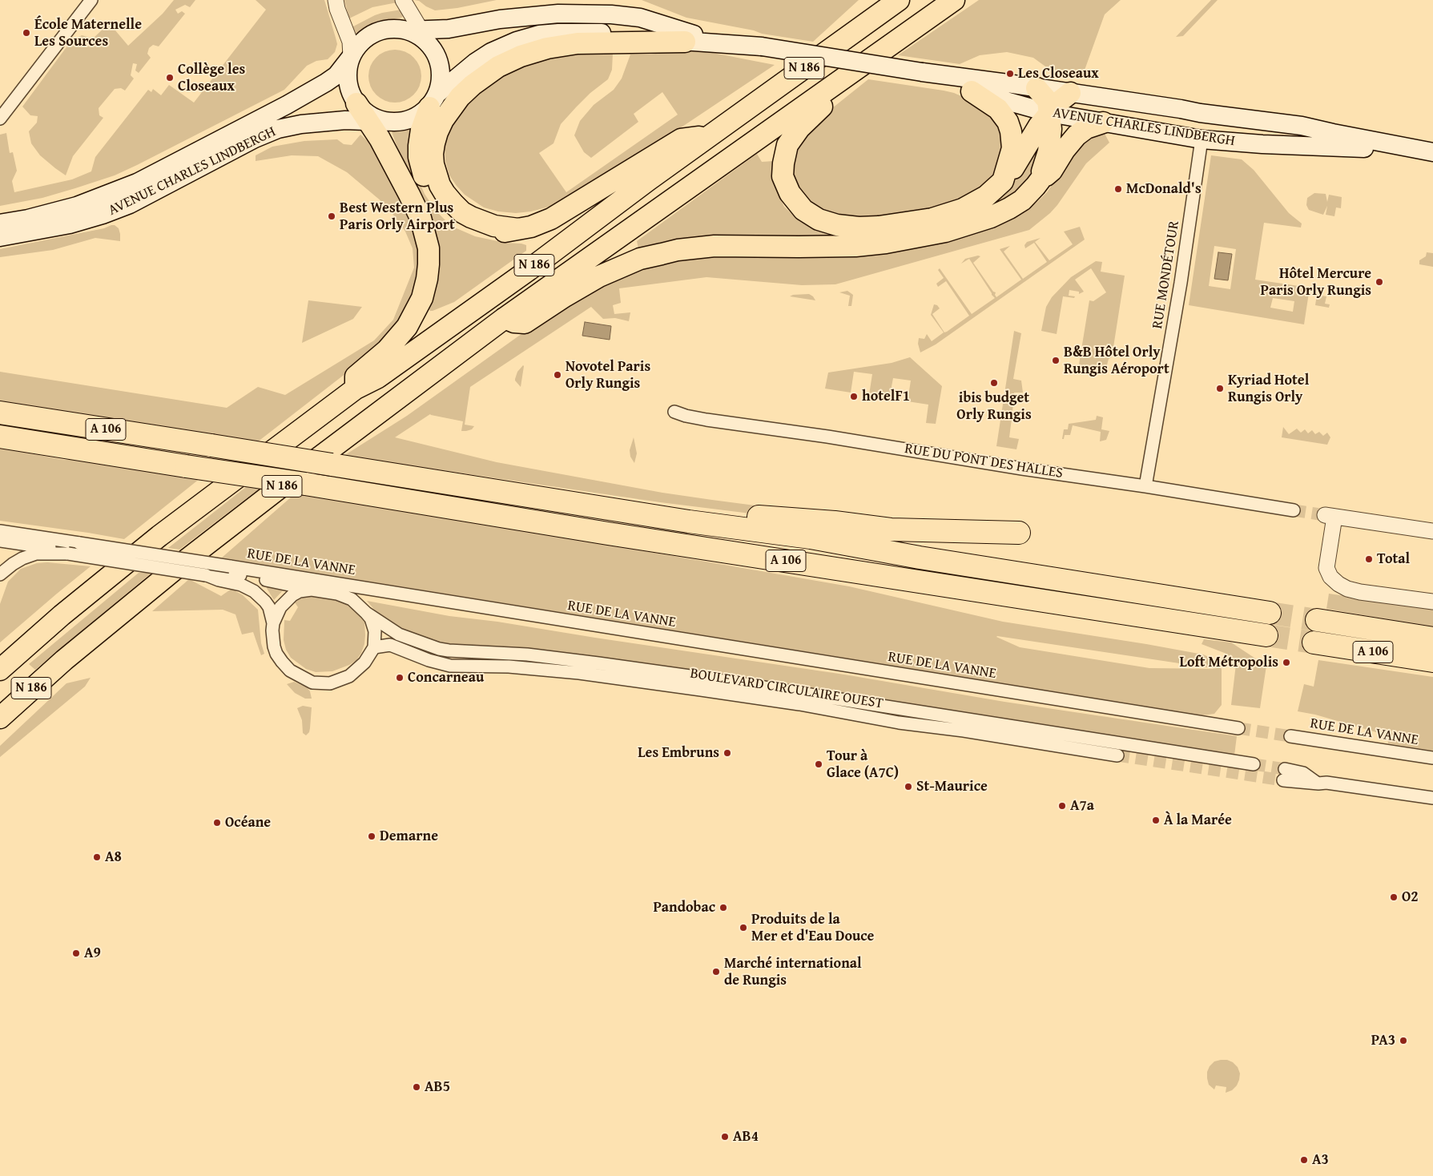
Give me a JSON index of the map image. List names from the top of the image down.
{
  "streets": {
    "highway": ["N 186", "A 106"],
    "main road": ["AVENUE CHARLES LINDBERGH"],
    "street": [
      "RUE MONDÉTOUR",
      "RUE DU PONT DES HALLES",
      "RUE DE LA VANNE",
      "BOULEVARD CIRCULAIRE OUEST"
    ]
  },
  "crossings": [
    ["AVENUE CHARLES LINDBERGH", "RUE MONDÉTOUR"],
    ["RUE MONDÉTOUR", "RUE DU PONT DES HALLES"]
  ],
  "places": [
    "École Maternelle Les Sources",
    "Les Closeaux",
    "Collège les Closeaux",
    "McDonald's",
    "Best Western Plus Paris Orly Airport",
    "Hôtel Mercure Paris Orly Rungis",
    "B&B Hôtel Orly Rungis Aéroport",
    "Novotel Paris Orly Rungis",
    "ibis budget Orly Rungis",
    "Kyriad Hotel Rungis Orly",
    "hotelF1",
    "Total",
    "Loft Métropolis",
    "Concarneau",
    "Les Embruns",
    "Tour à Glace (A7C)",
    "St-Maurice",
    "A7a",
    "À la Marée",
    "Océane",
    "Demarne",
    "A8",
    "O2",
    "Pandobac",
    "Produits de la Mer et d'Eau Douce",
    "A9",
    "Marché international de Rungis",
    "PA3",
    "AB5",
    "AB4",
    "A3"
  ]
}
